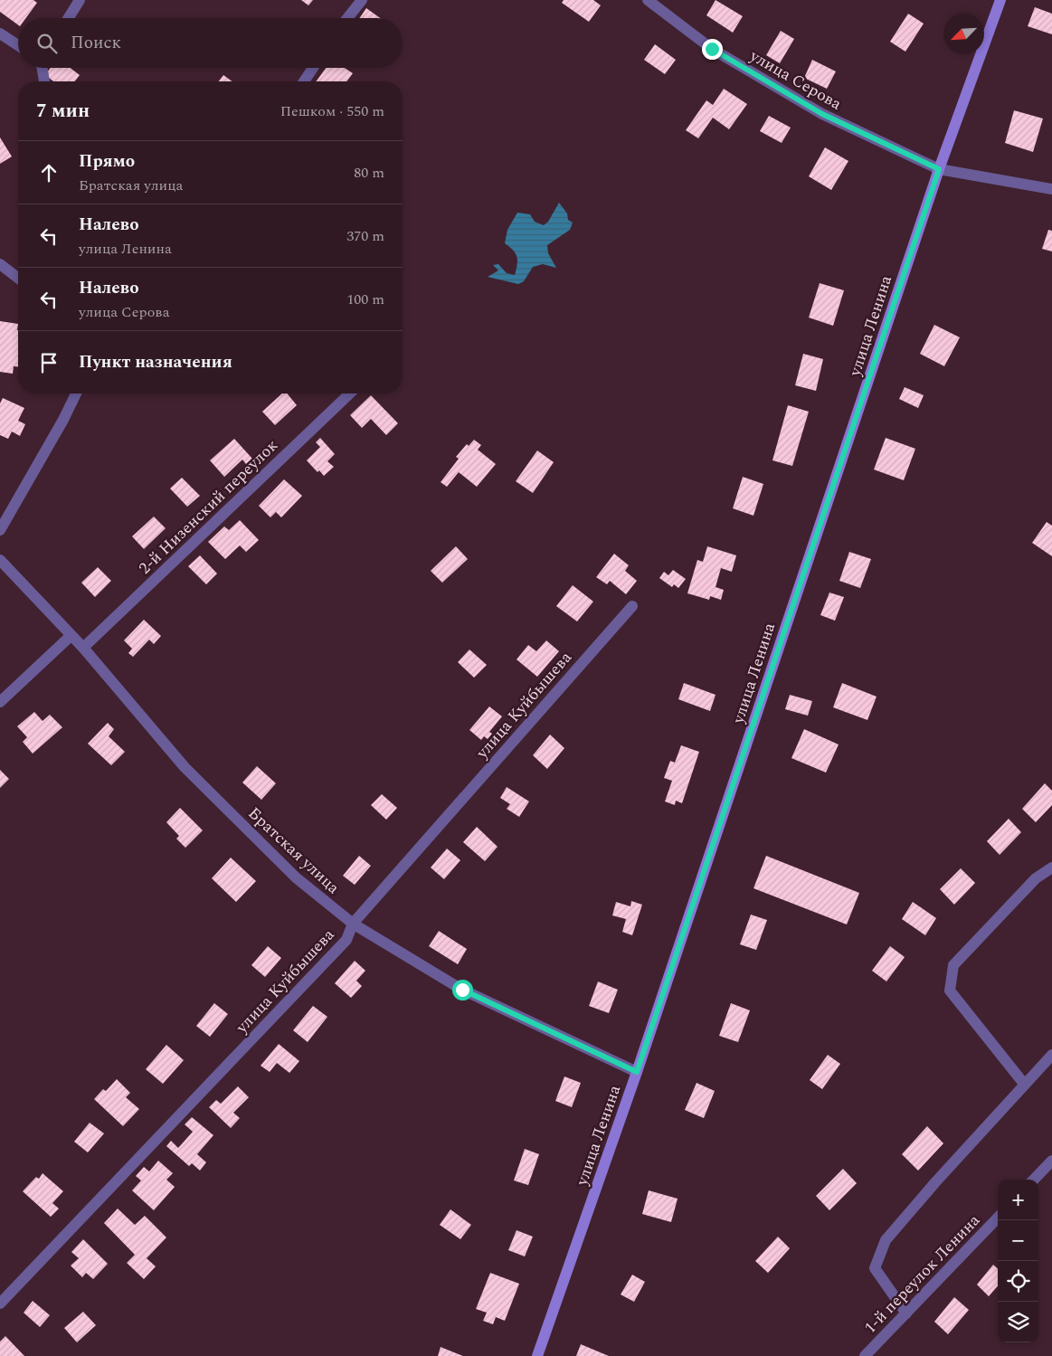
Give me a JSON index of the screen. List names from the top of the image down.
{
  "streets": {
    "main road": ["улица Ленина"],
    "street": [
      "улица Серова",
      "2-й Низенский переулок",
      "улица Куйбышева",
      "Братская улица",
      "1-й переулок Ленина"
    ]
  },
  "crossings": [
    ["улица Серова", "улица Ленина"],
    ["улица Ленина", "Братская улица"],
    ["2-й Низенский переулок", "Братская улица"],
    ["улица Куйбышева", "Братская улица"]
  ],
  "north": "bottom left",
  "page": {
    "search": "Поиск",
    "heading": ["7 мин", "Пешком · 550 m"],
    "list": [
      ["Прямо", "Братская улица", "80 m"],
      ["Налево", "улица Ленина", "370 m"],
      ["Налево", "улица Серова", "100 m"],
      "Пункт назначения"
    ],
    "map_buttons": ["+", "−"]
  }
}
